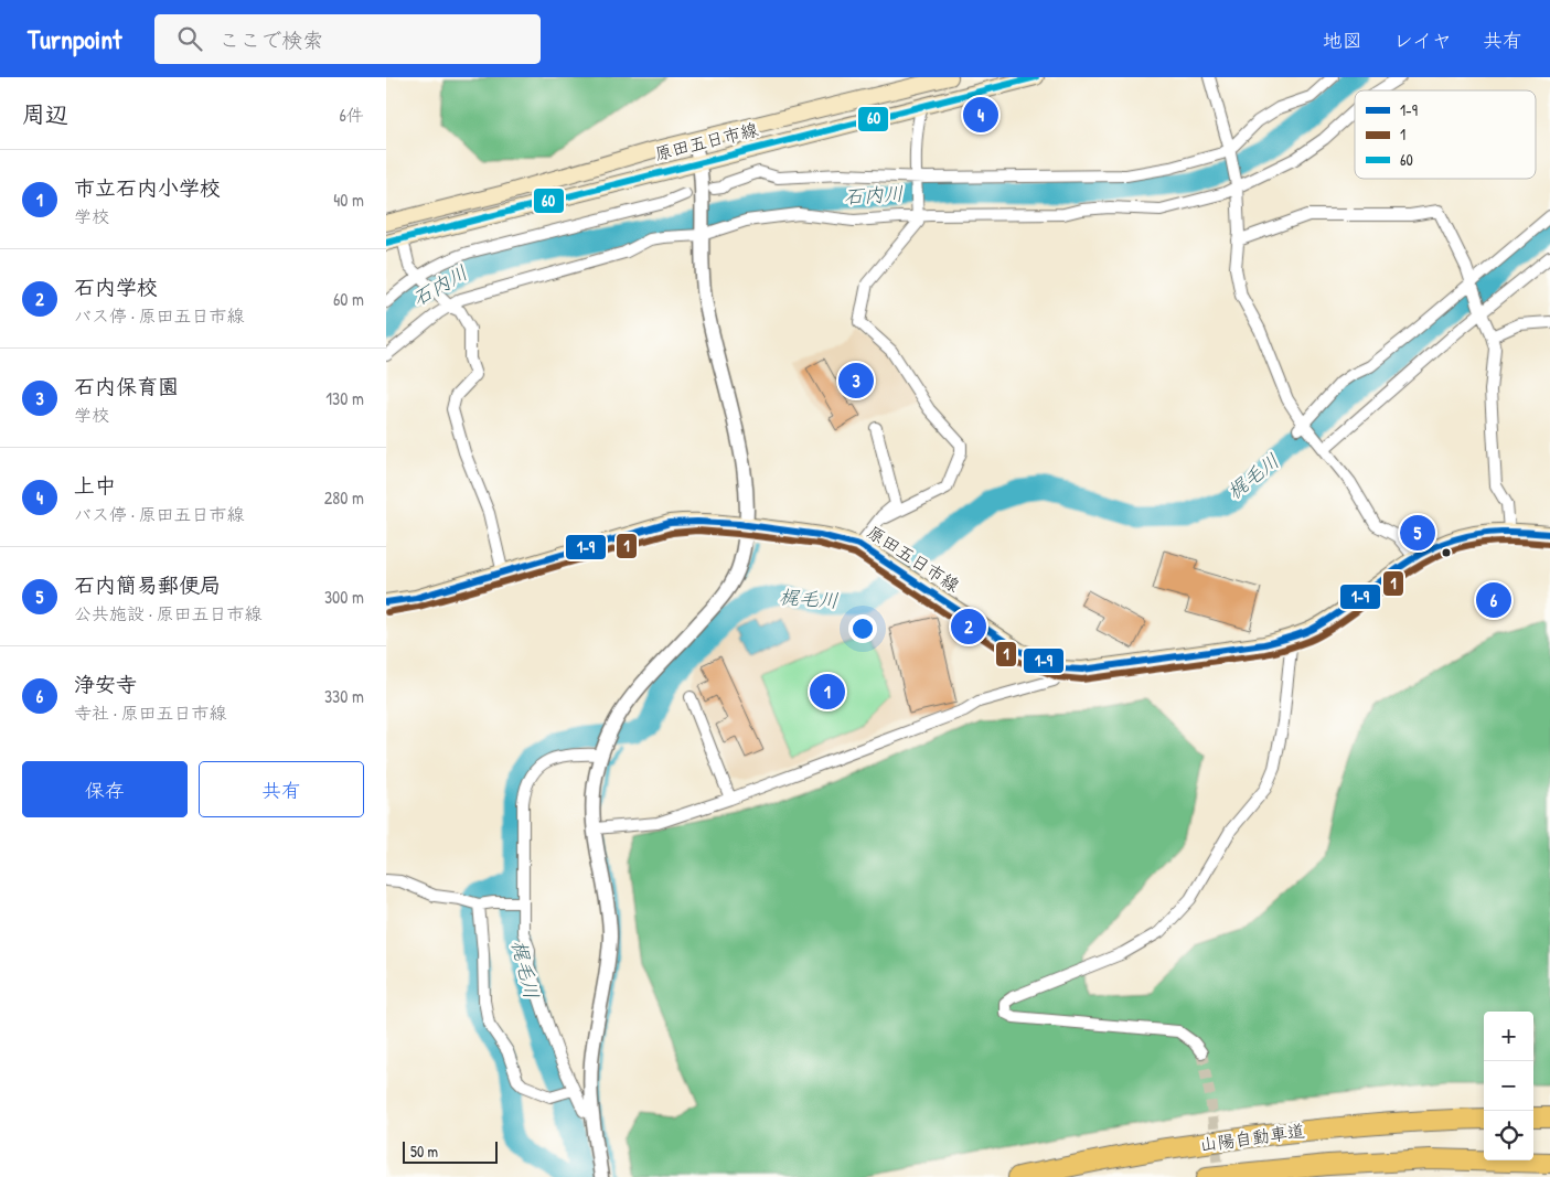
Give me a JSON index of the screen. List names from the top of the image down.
{
  "streets": {
    "highway": ["山陽自動車道"],
    "main road": ["原田五日市線"]
  },
  "water": ["石内川", "梶毛川"],
  "lines": ["transit line 60", "transit line 1-9", "transit line 1"],
  "legend": ["1-9", "1", "60"],
  "scale_bar": "50 m",
  "page": {
    "header": "Turnpoint",
    "search": "ここで検索",
    "nav": ["地図", "レイヤ", "共有"],
    "heading": ["周辺", "6件"],
    "pins": [
      "4",
      "3",
      "5",
      "6",
      "2",
      "1"
    ],
    "list": [
      {
        "mark": "1",
        "name": "市立石内小学校",
        "note": "学校",
        "value": "40 m"
      },
      {
        "mark": "2",
        "name": "石内学校",
        "note": "バス停 · 原田五日市線",
        "value": "60 m"
      },
      {
        "mark": "3",
        "name": "石内保育園",
        "note": "学校",
        "value": "130 m"
      },
      {
        "mark": "4",
        "name": "上中",
        "note": "バス停 · 原田五日市線",
        "value": "280 m"
      },
      {
        "mark": "5",
        "name": "石内簡易郵便局",
        "note": "公共施設 · 原田五日市線",
        "value": "300 m"
      },
      {
        "mark": "6",
        "name": "浄安寺",
        "note": "寺社 · 原田五日市線",
        "value": "330 m"
      }
    ],
    "buttons": ["保存", "共有"],
    "map_buttons": ["+", "−"],
    "scale": "50 m"
  }
}
